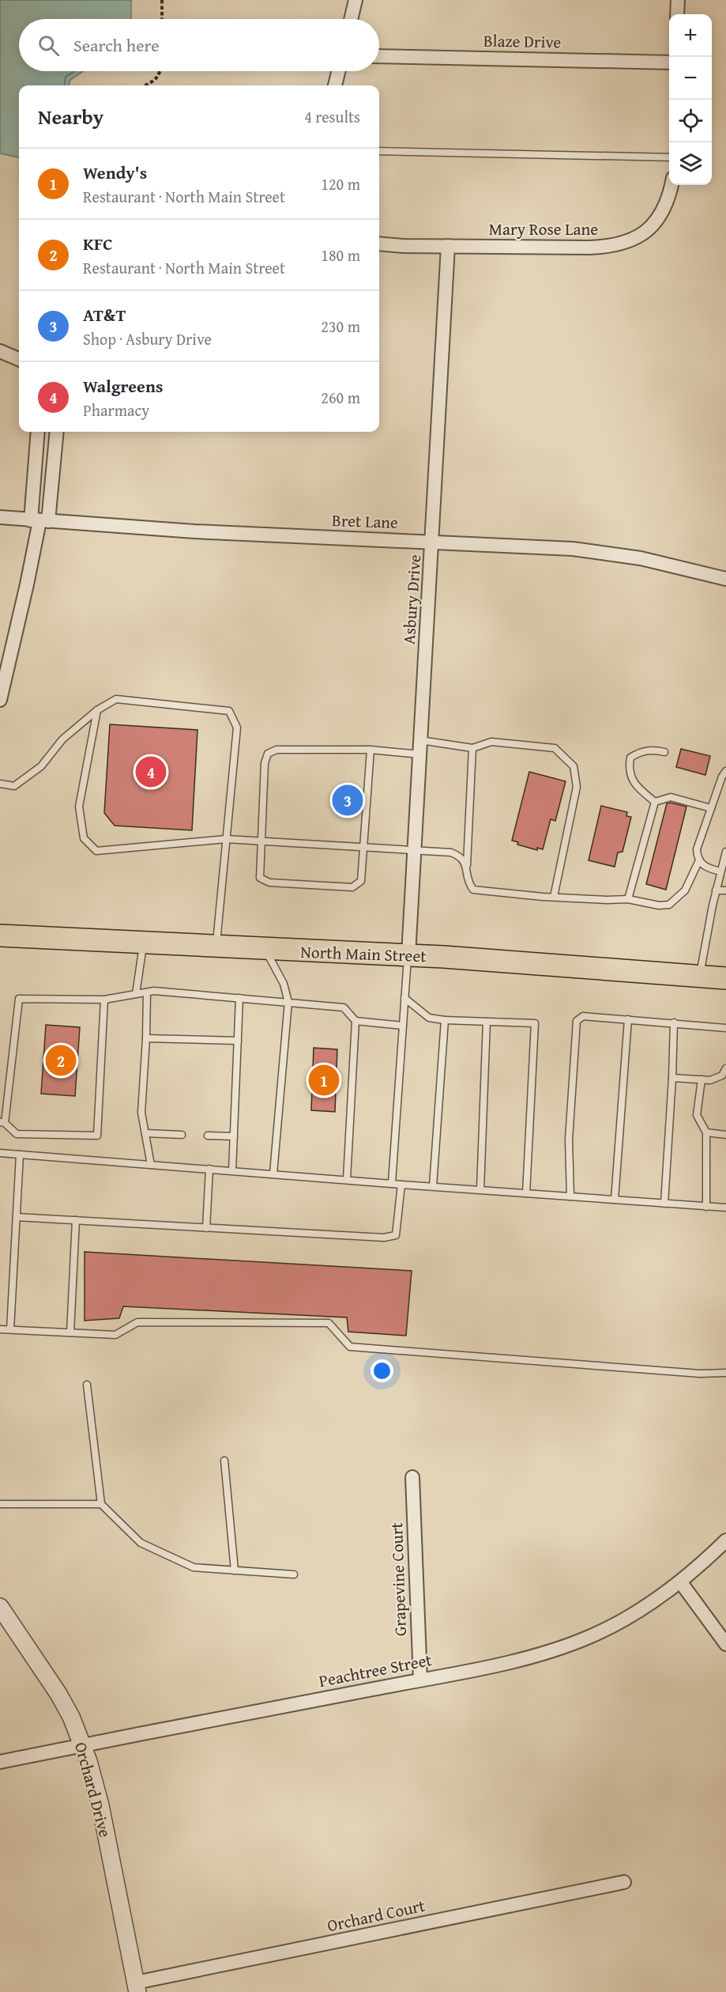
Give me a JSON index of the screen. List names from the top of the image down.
{
  "streets": {
    "main road": ["North Main Street"],
    "street": [
      "Blaze Drive",
      "Mary Rose Lane",
      "Bret Lane",
      "Asbury Drive",
      "Grapevine Court",
      "Peachtree Street",
      "Orchard Drive",
      "Orchard Court"
    ]
  },
  "crossings": [
    ["Mary Rose Lane", "Asbury Drive"],
    ["Bret Lane", "Asbury Drive"],
    ["Asbury Drive", "North Main Street"],
    ["Grapevine Court", "Peachtree Street"],
    ["Peachtree Street", "Orchard Drive"],
    ["Orchard Drive", "Orchard Court"]
  ],
  "page": {
    "map_buttons": ["+", "−"],
    "search": "Search here",
    "heading": ["Nearby", "4 results"],
    "list": [
      {
        "mark": "1",
        "name": "Wendy's",
        "note": "Restaurant · North Main Street",
        "value": "120 m"
      },
      {
        "mark": "2",
        "name": "KFC",
        "note": "Restaurant · North Main Street",
        "value": "180 m"
      },
      {
        "mark": "3",
        "name": "AT&T",
        "note": "Shop · Asbury Drive",
        "value": "230 m"
      },
      {
        "mark": "4",
        "name": "Walgreens",
        "note": "Pharmacy",
        "value": "260 m"
      }
    ],
    "pins": [
      "4",
      "3",
      "2",
      "1"
    ]
  }
}
